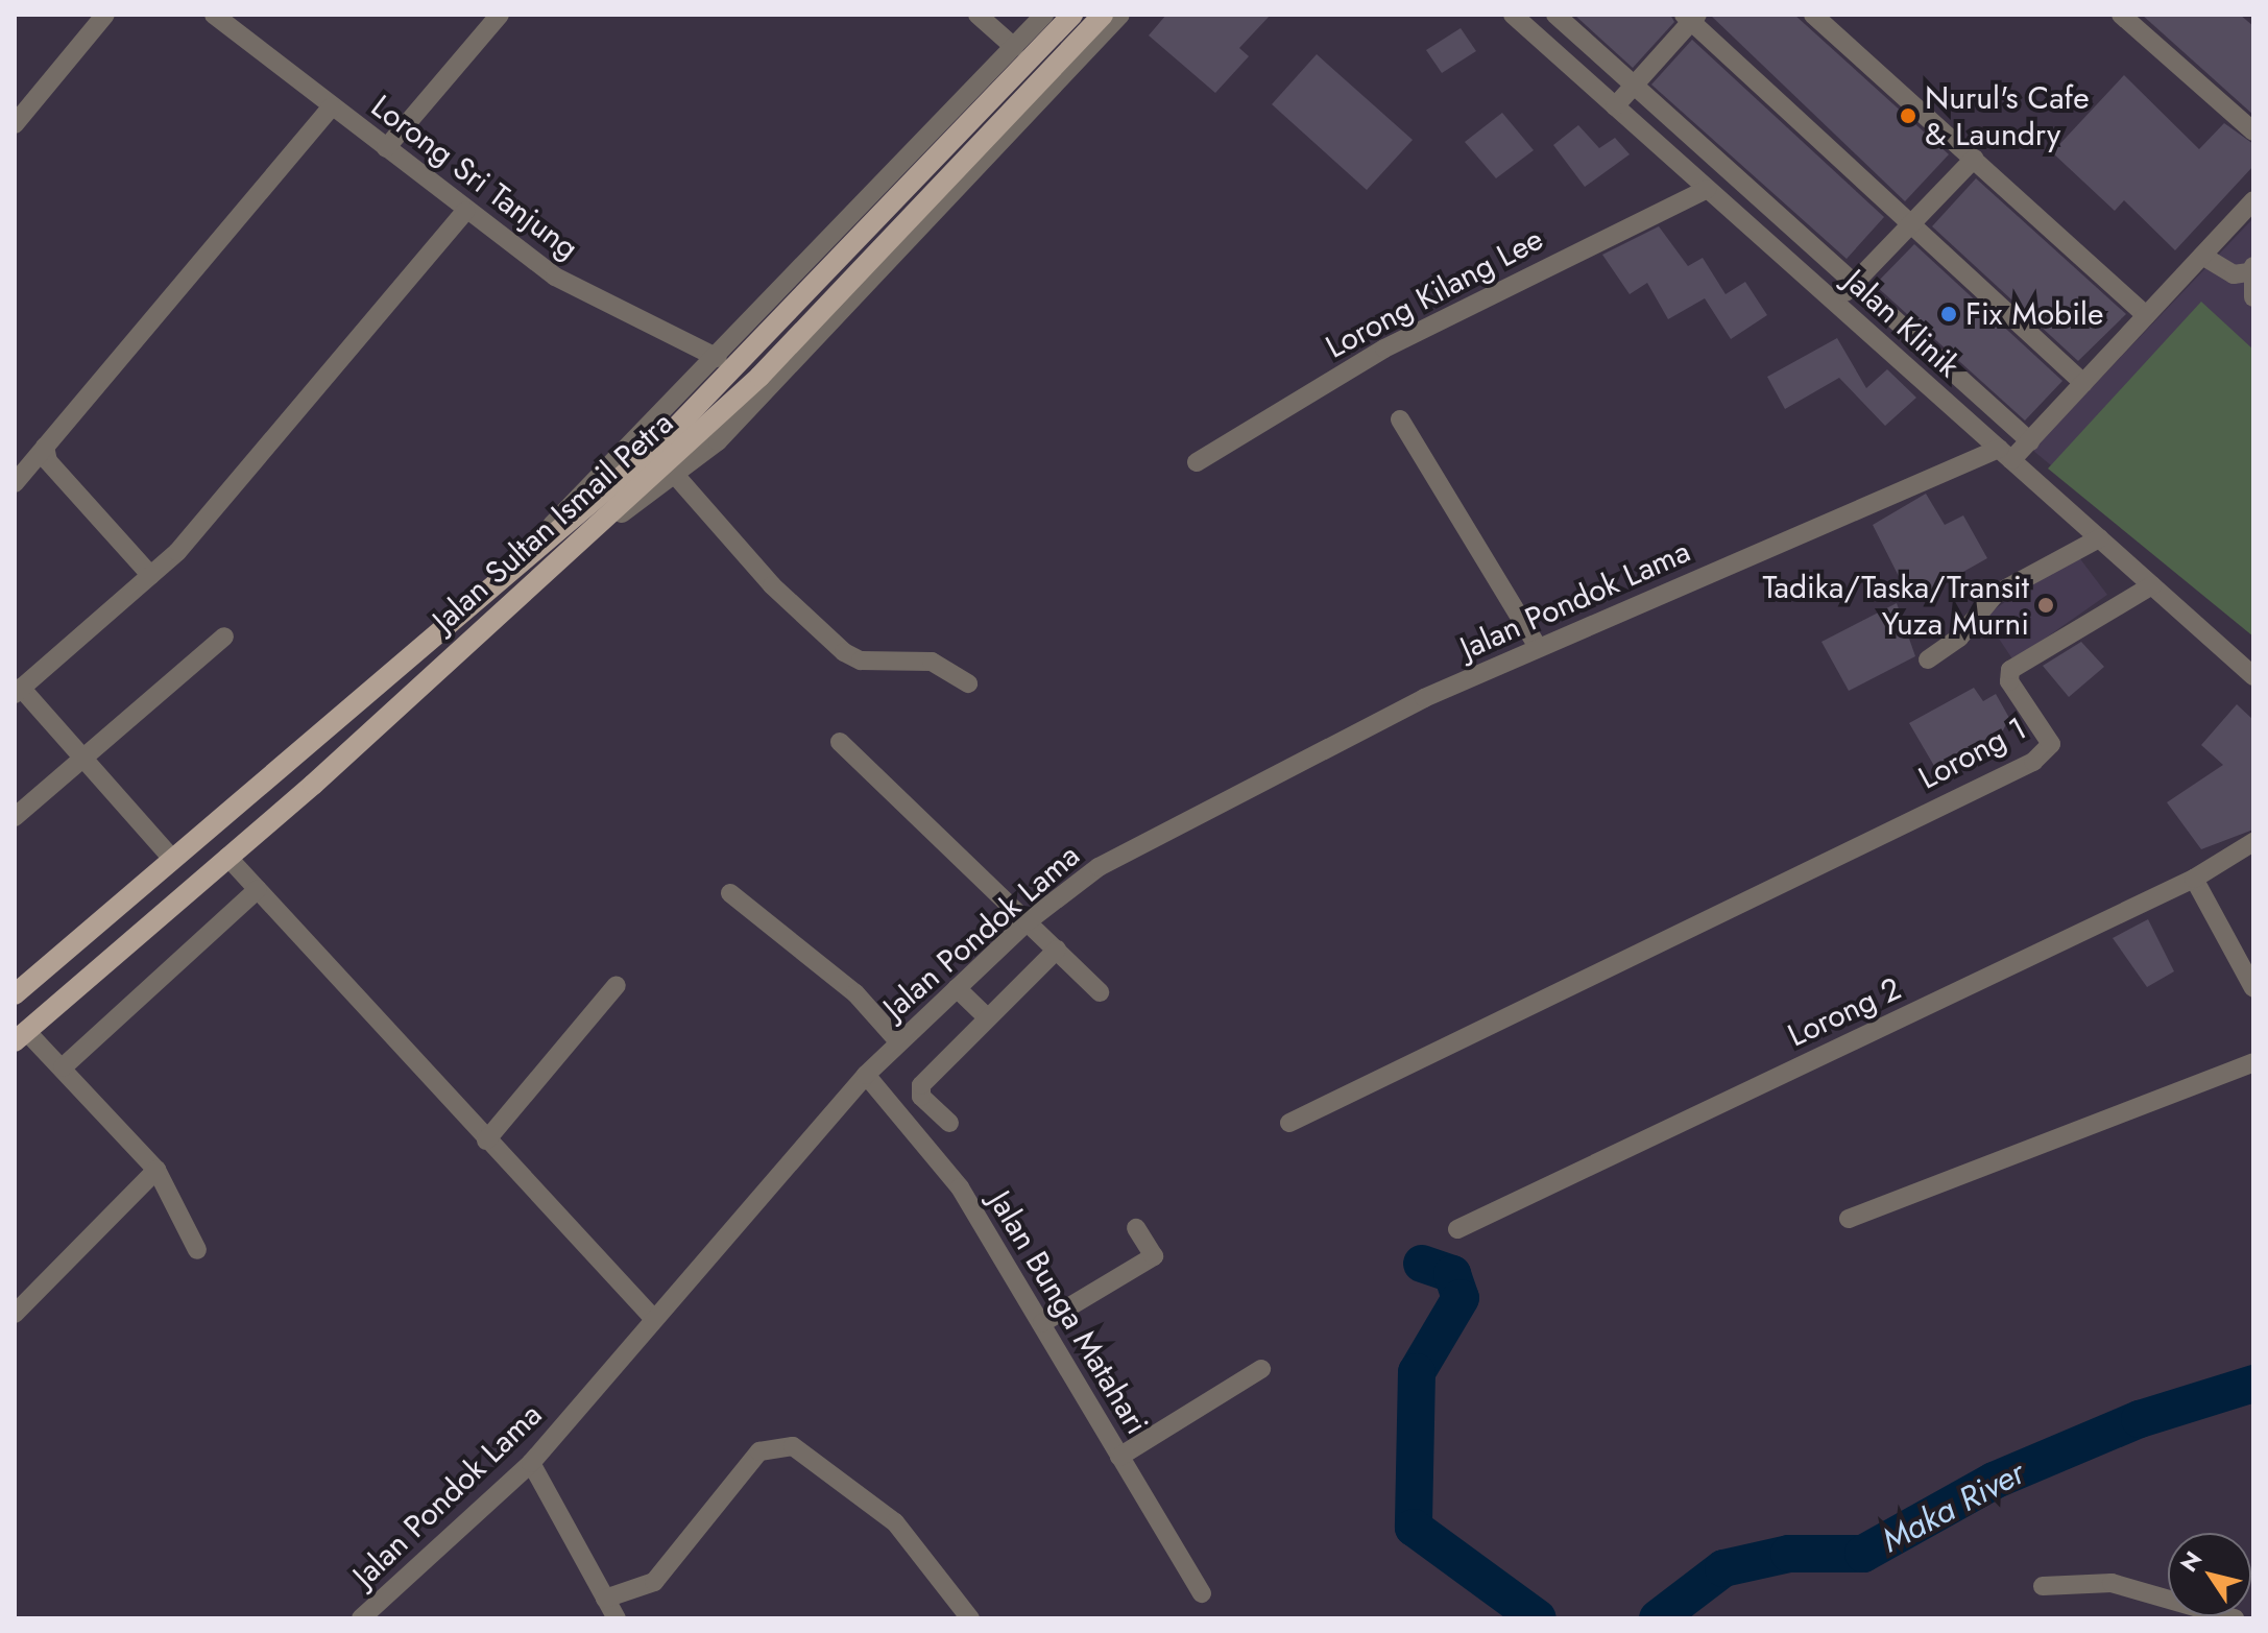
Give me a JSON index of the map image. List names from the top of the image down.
{
  "streets": {
    "main road": ["Jalan Sultan Ismail Petra"],
    "street": [
      "Lorong Sri Tanjung",
      "Lorong Kilang Lee",
      "Jalan Klinik",
      "Jalan Pondok Lama",
      "Lorong 1",
      "Lorong 2",
      "Jalan Bunga Matahari"
    ]
  },
  "crossings": [
    ["Lorong Kilang Lee", "Jalan Klinik"],
    ["Jalan Klinik", "Jalan Pondok Lama"],
    ["Jalan Klinik", "Lorong 1"],
    ["Jalan Pondok Lama", "Jalan Bunga Matahari"]
  ],
  "water": ["Maka River"],
  "places": ["Nurul's Cafe & Laundry", "Fix Mobile", "Tadika/Taska/Transit Yuza Murni"],
  "north": "top left"
}
